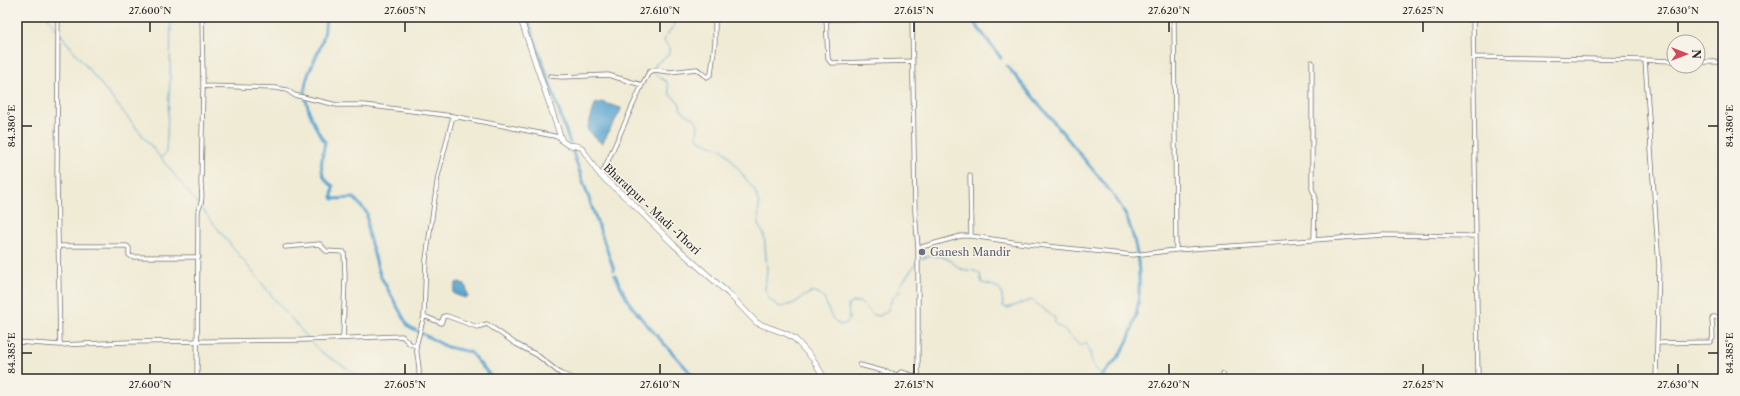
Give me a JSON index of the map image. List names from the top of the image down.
{
  "streets": {
    "main road": ["Bharatpur - Madi -Thori"]
  },
  "places": ["Ganesh Mandir"],
  "north": "right",
  "coordinates": [
    "27.600°N",
    "27.605°N",
    "27.610°N",
    "27.615°N",
    "27.620°N",
    "27.625°N",
    "27.630°N",
    "84.380°E",
    "84.385°E"
  ]
}
